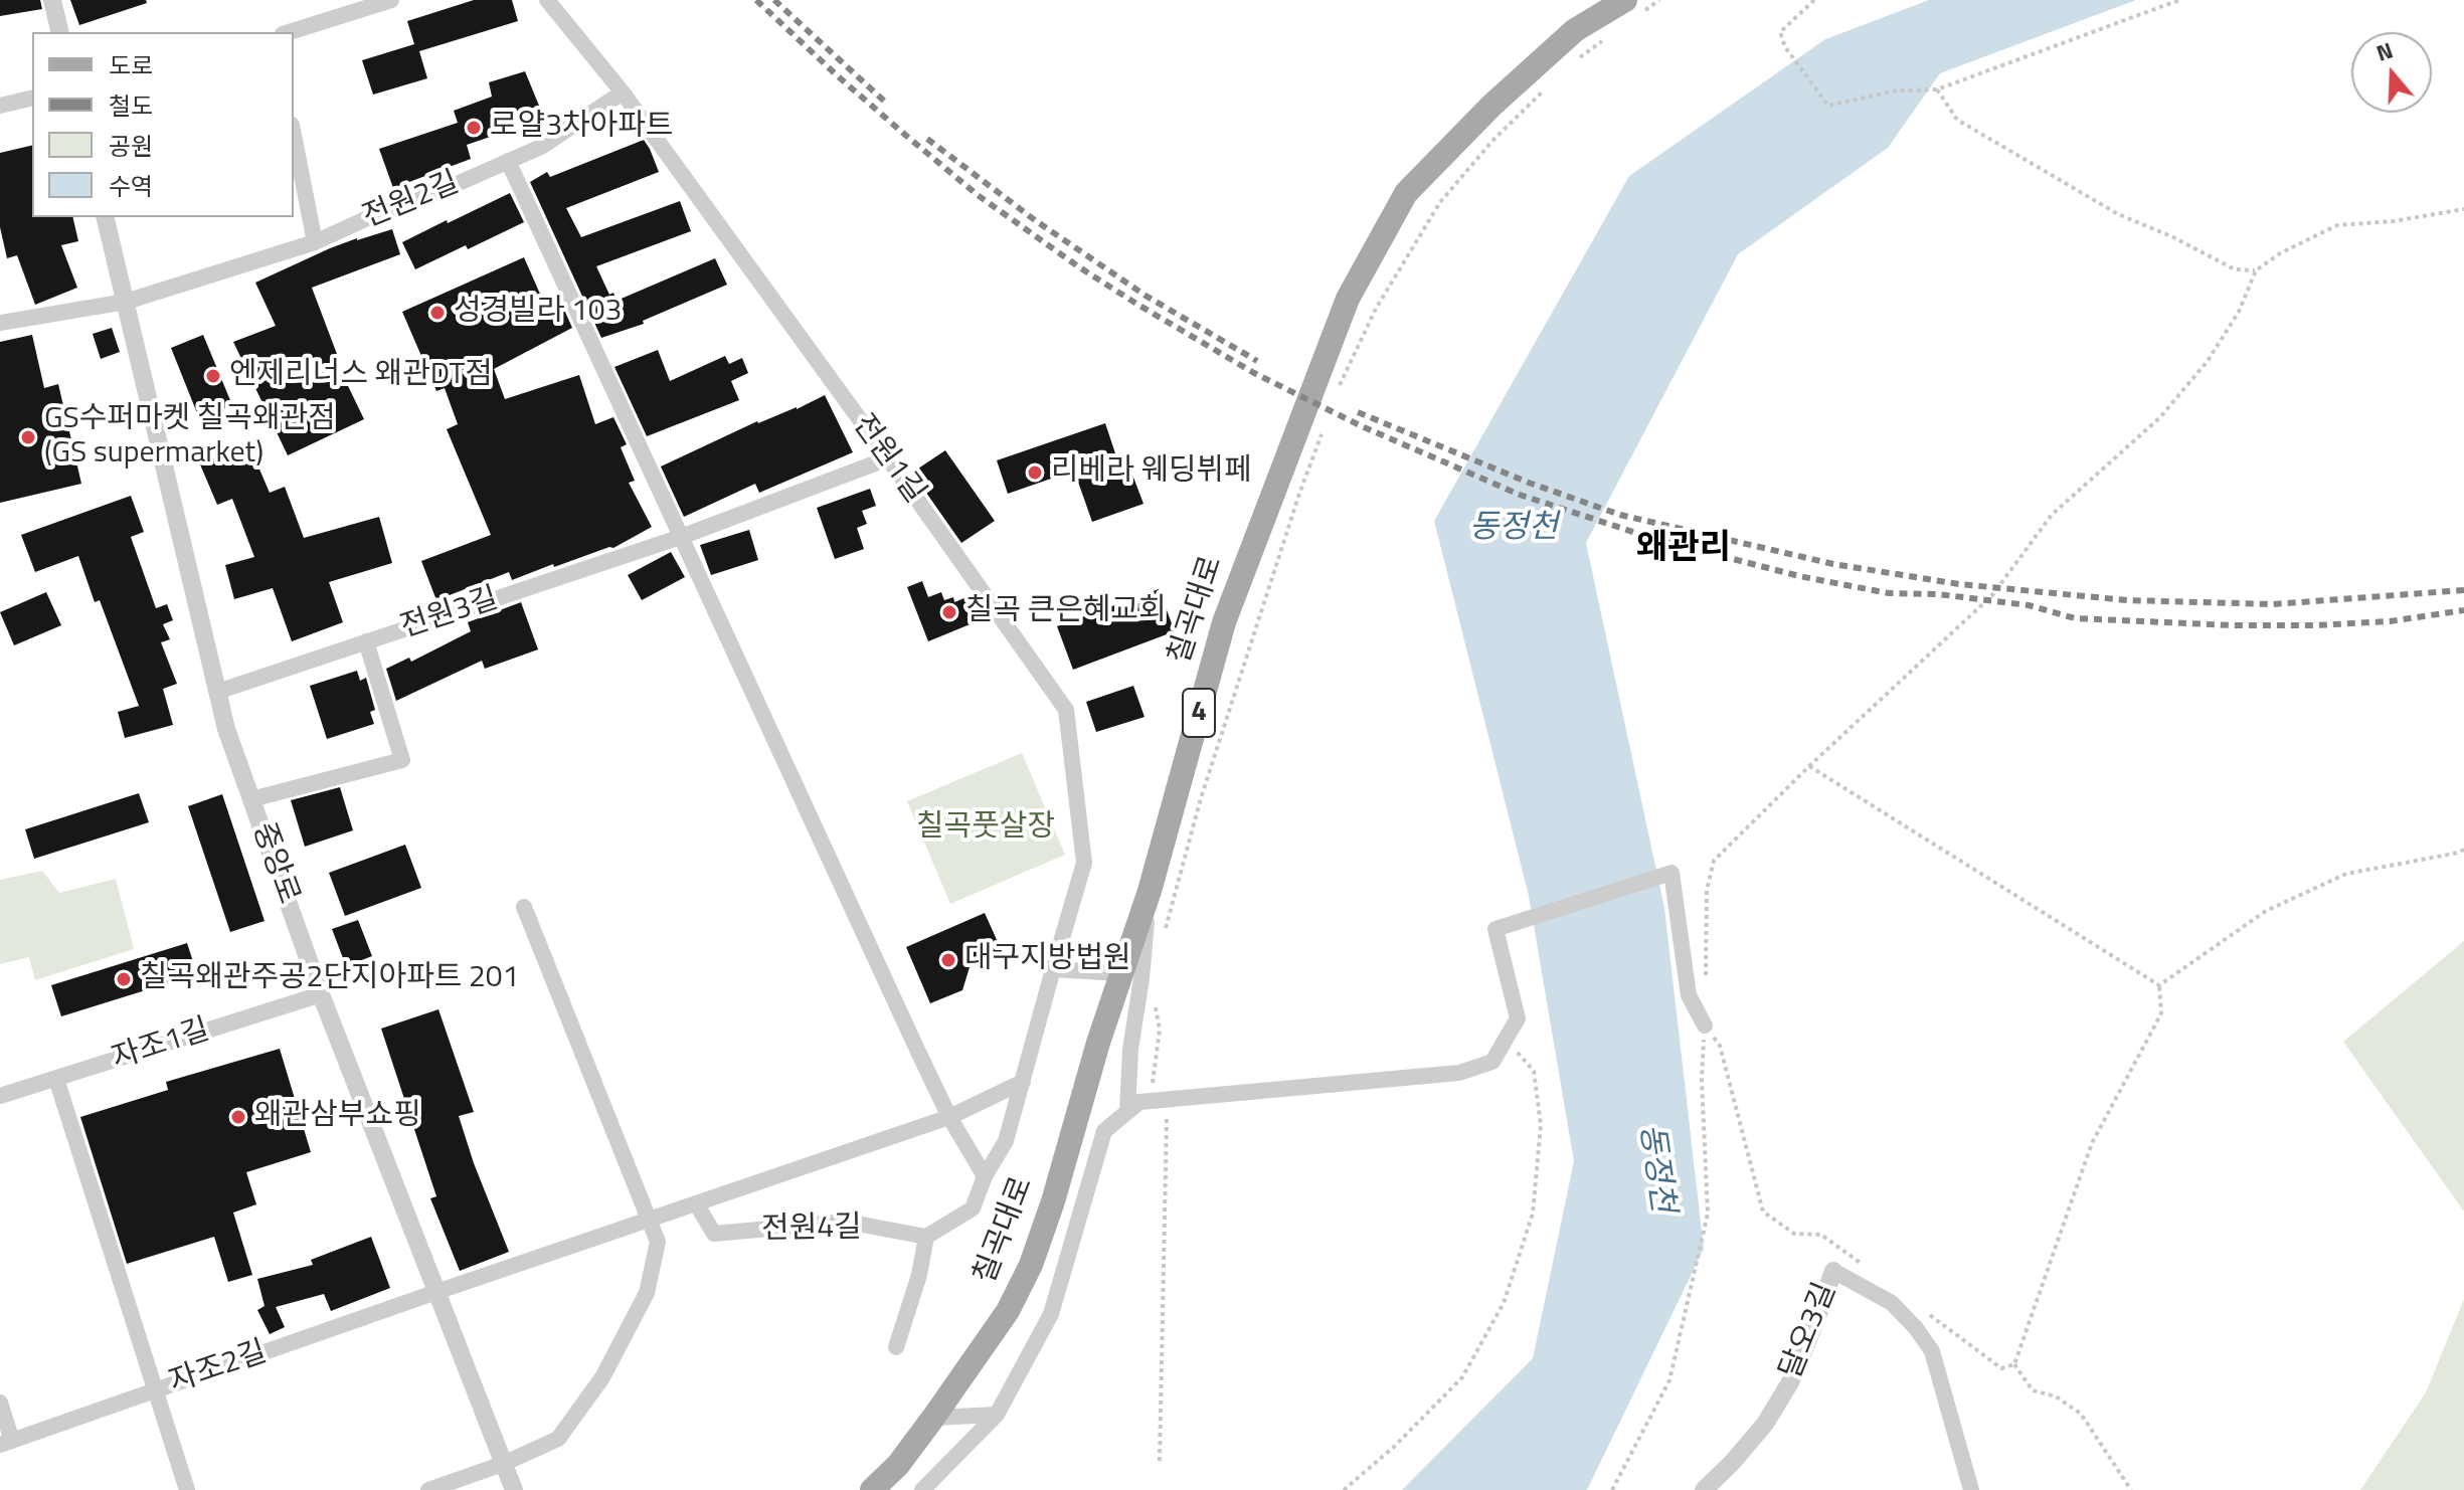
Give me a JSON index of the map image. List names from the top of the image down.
{
  "streets": {
    "main road": ["칠곡대로", "4"],
    "street": [
      "전원2길",
      "전원1길",
      "전원3길",
      "중앙로",
      "자조1길",
      "전원4길",
      "달오3길",
      "자조2길"
    ]
  },
  "crossings": [
    ["전원2길", "전원1길"],
    ["전원2길", "중앙로"],
    ["전원1길", "전원3길"],
    ["전원1길", "전원4길"],
    ["전원3길", "중앙로"],
    ["중앙로", "자조1길"],
    ["중앙로", "전원4길"],
    ["중앙로", "자조2길"],
    ["전원4길", "자조2길"]
  ],
  "districts": ["왜관리"],
  "water": ["동정천"],
  "parks": ["칠곡풋살장"],
  "places": [
    "로얄3차아파트",
    "성경빌라 103",
    "엔제리너스 왜관DT점",
    "GS수퍼마켓 칠곡왜관점 (GS supermarket)",
    "리베라 웨딩뷔페",
    "칠곡 큰은혜교회",
    "대구지방법원",
    "칠곡왜관주공2단지아파트 201",
    "왜관삼부쇼핑"
  ],
  "legend": [
    "도로",
    "철도",
    "공원",
    "수역"
  ],
  "north": "top"
}
